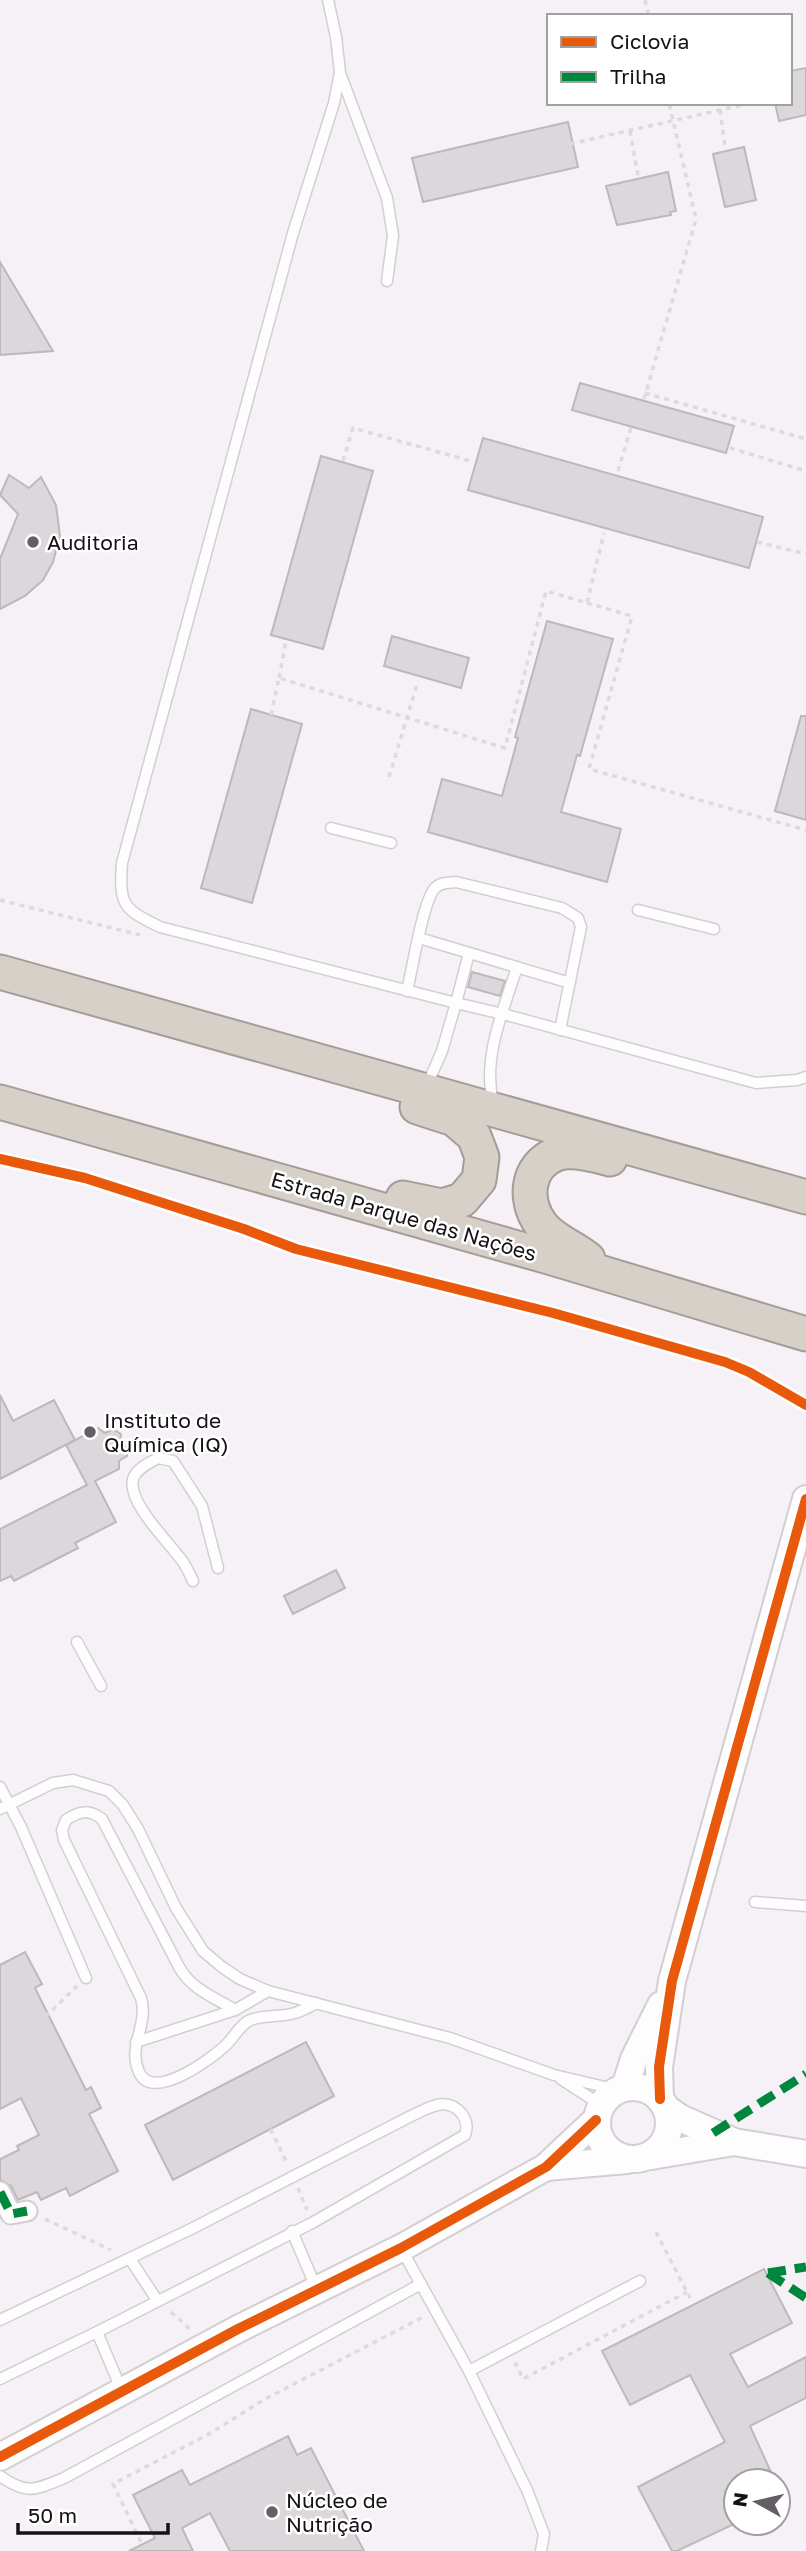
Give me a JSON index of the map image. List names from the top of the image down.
{
  "streets": {
    "highway": ["Estrada Parque das Nações"]
  },
  "places": ["Auditoria", "Instituto de Química (IQ)", "Núcleo de Nutrição"],
  "legend": ["Ciclovia", "Trilha"],
  "scale_bar": "50 m",
  "north": "left"
}
